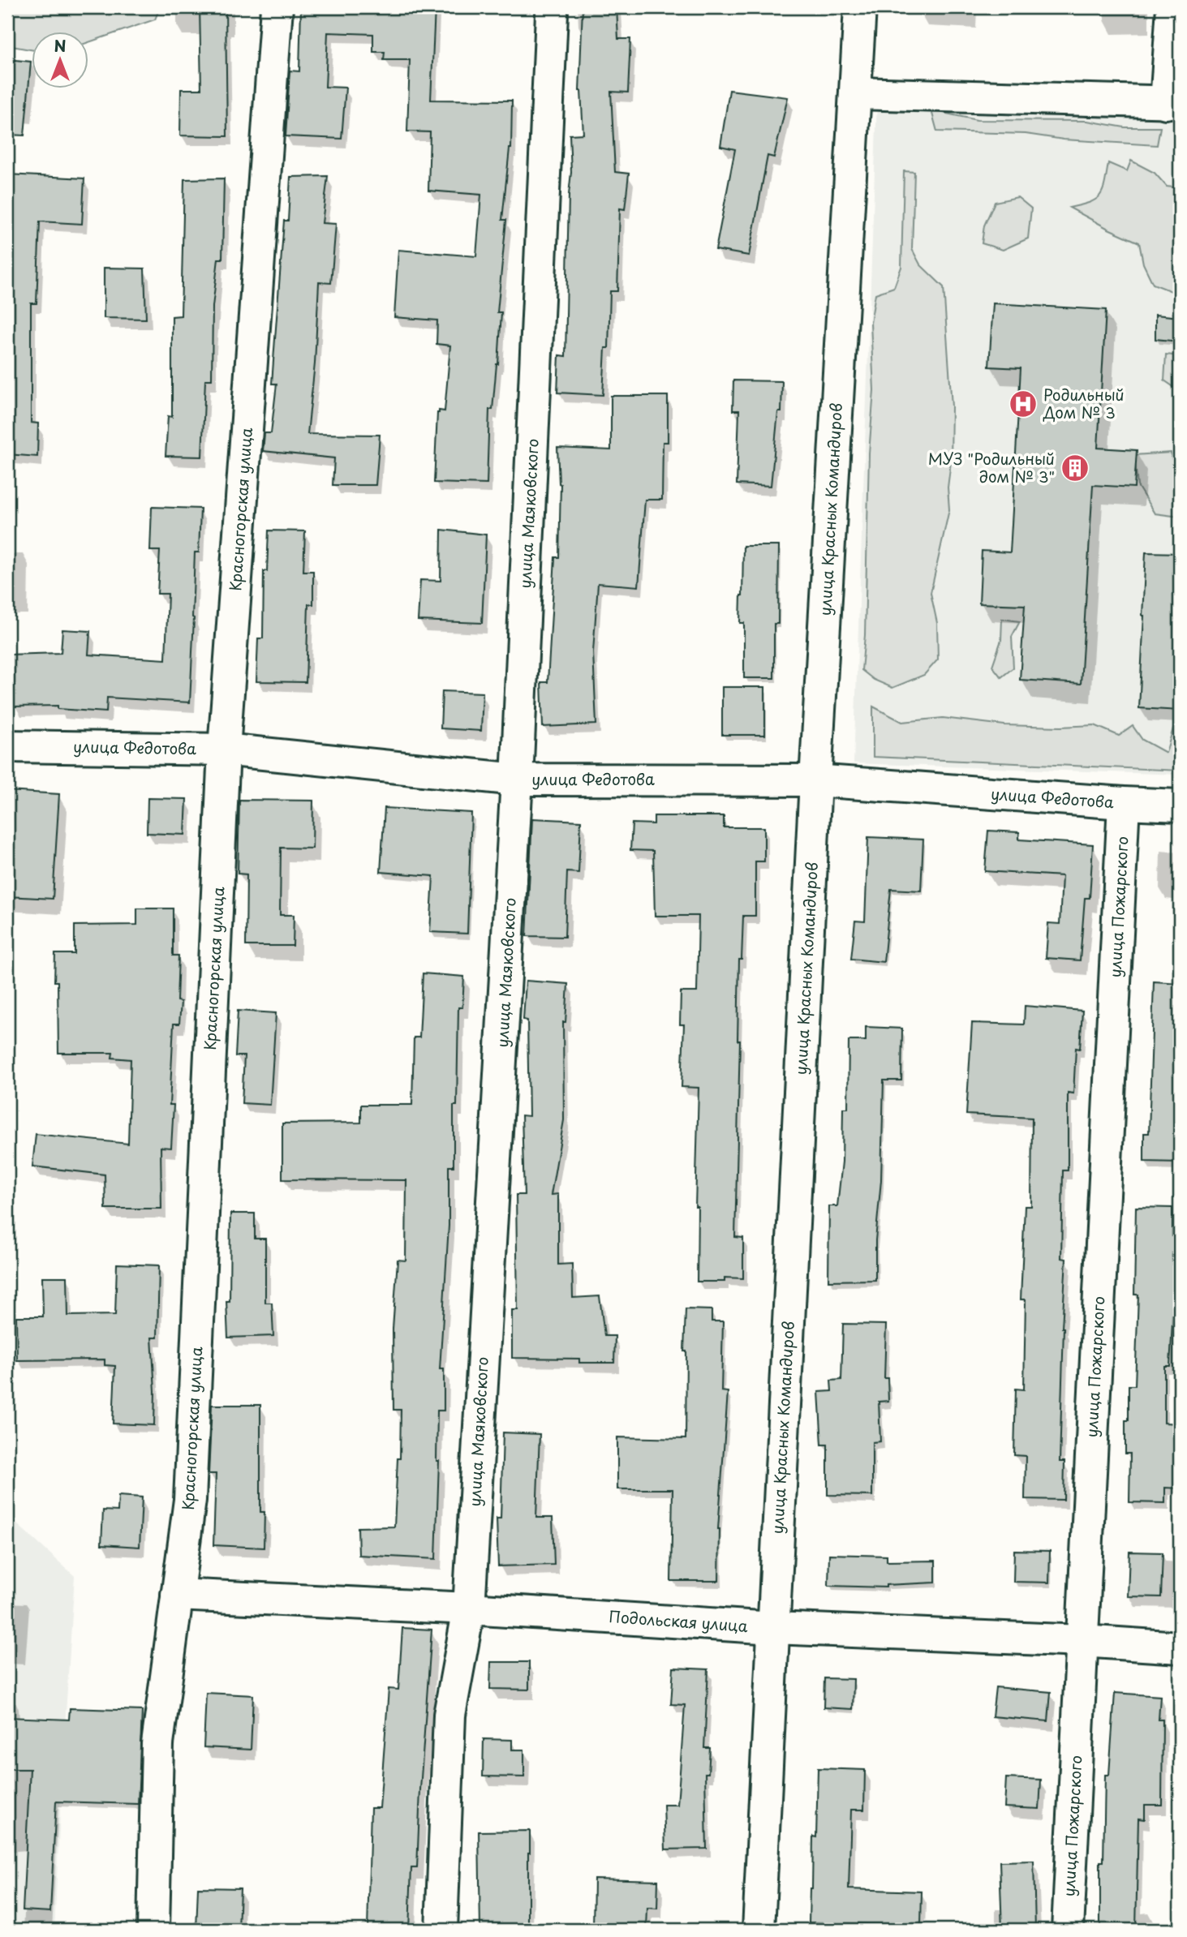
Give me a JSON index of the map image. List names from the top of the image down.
{
  "streets": {
    "street": [
      "Красногорская улица",
      "улица Красных Командиров",
      "улица Маяковского",
      "улица Федотова",
      "улица Пожарского",
      "Подольская улица"
    ]
  },
  "crossings": [
    ["Красногорская улица", "улица Федотова"],
    ["Красногорская улица", "Подольская улица"],
    ["улица Красных Командиров", "улица Федотова"],
    ["улица Красных Командиров", "Подольская улица"],
    ["улица Маяковского", "улица Федотова"],
    ["улица Маяковского", "Подольская улица"],
    ["улица Федотова", "улица Пожарского"],
    ["улица Пожарского", "Подольская улица"]
  ],
  "places": {
    "hospital": ["Родильный Дом № 3"],
    "building": ["МУЗ \"Родильный дом № 3\""]
  },
  "north": "top"
}
